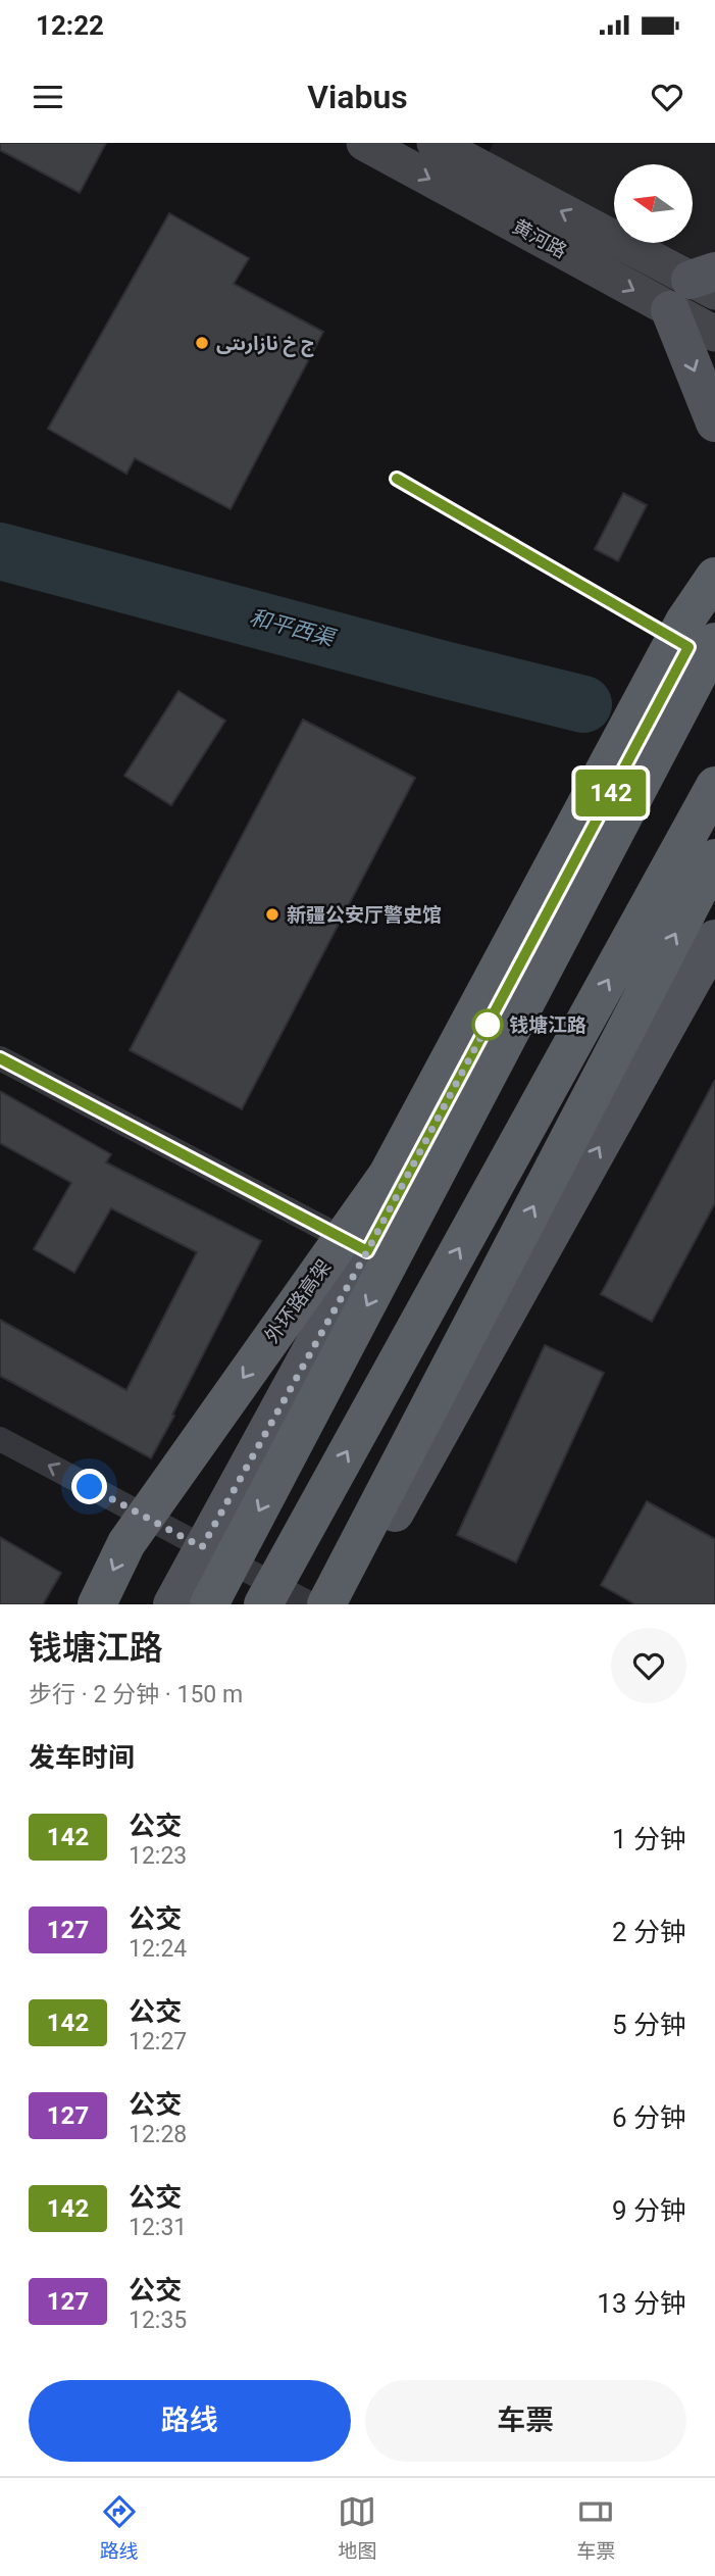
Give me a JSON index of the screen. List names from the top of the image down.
{
  "streets": {
    "highway": ["外环路高架"],
    "main road": ["黄河路"]
  },
  "water": ["和平西渠"],
  "places": ["ج خ نازارىتى", "新疆公安厅警史馆", "钱塘江路"],
  "lines": ["bus line 142"],
  "north": "left",
  "page": {
    "status": "12:22",
    "header": "Viabus",
    "on_map": "142",
    "heading": [
      ["钱塘江路", "步行 · 2 分钟 · 150 m"],
      "发车时间"
    ],
    "list": [
      {
        "mark": "142",
        "name": "公交",
        "note": "12:23",
        "value": "1 分钟"
      },
      {
        "mark": "127",
        "name": "公交",
        "note": "12:24",
        "value": "2 分钟"
      },
      {
        "mark": "142",
        "name": "公交",
        "note": "12:27",
        "value": "5 分钟"
      },
      {
        "mark": "127",
        "name": "公交",
        "note": "12:28",
        "value": "6 分钟"
      },
      {
        "mark": "142",
        "name": "公交",
        "note": "12:31",
        "value": "9 分钟"
      },
      {
        "mark": "127",
        "name": "公交",
        "note": "12:35",
        "value": "13 分钟"
      }
    ],
    "buttons": ["路线", "车票"],
    "tabs": ["路线", "地图", "车票"]
  }
}
